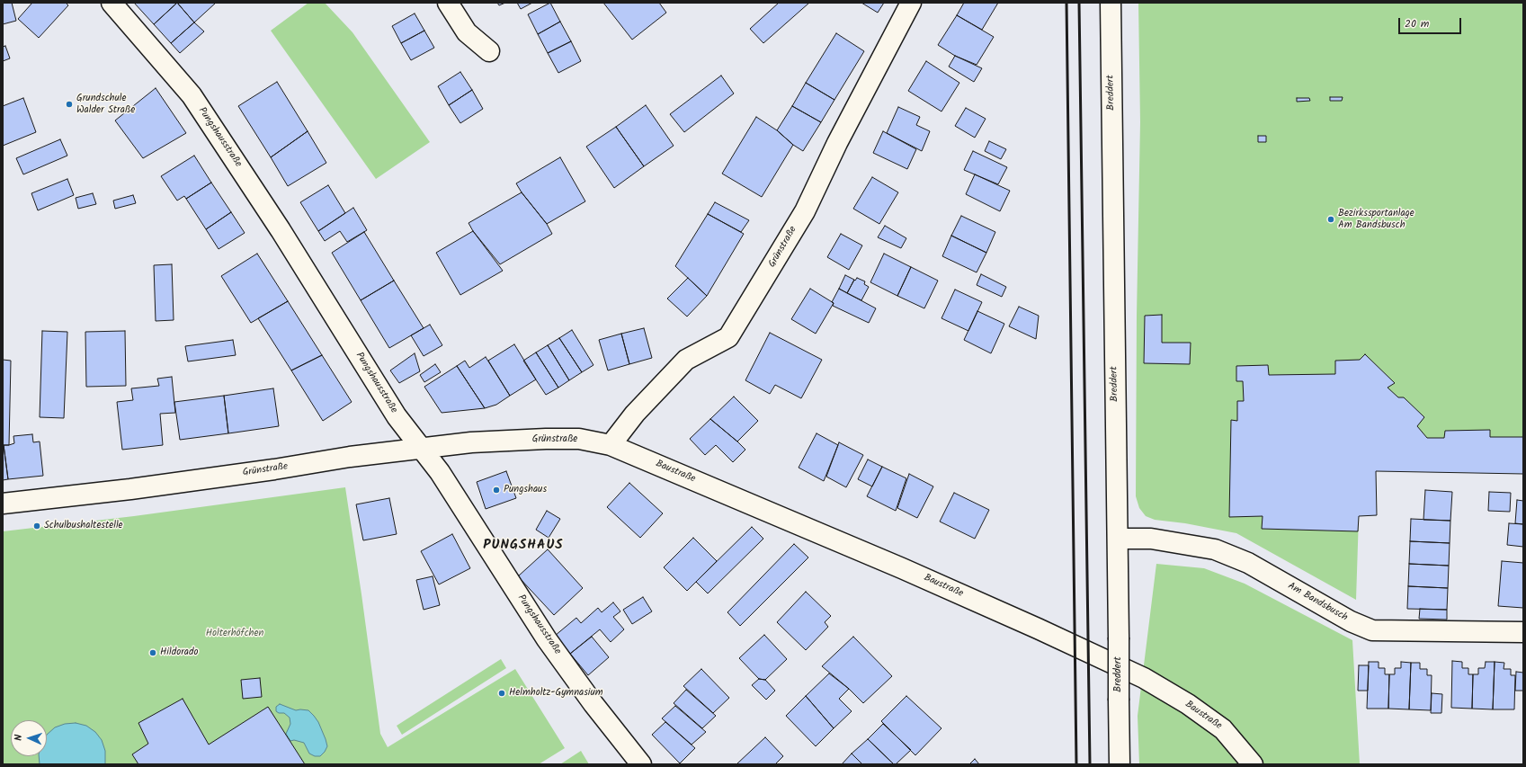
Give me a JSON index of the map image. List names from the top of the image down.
{
  "streets": {
    "street": [
      "Breddert",
      "Pungshausstraße",
      "Grünstraße",
      "Baustraße",
      "Am Bandsbusch"
    ]
  },
  "crossings": [
    ["Breddert", "Am Bandsbusch"],
    ["Pungshausstraße", "Grünstraße"],
    ["Grünstraße", "Baustraße"]
  ],
  "districts": ["PUNGSHAUS"],
  "parks": ["Holterhöfchen"],
  "places": [
    "Grundschule Walder Straße",
    "Bezirkssportanlage Am Bandsbusch",
    "Pungshaus",
    "Schulbushaltestelle",
    "Hildorado",
    "Helmholtz-Gymnasium"
  ],
  "scale_bar": "20 m",
  "north": "left"
}
